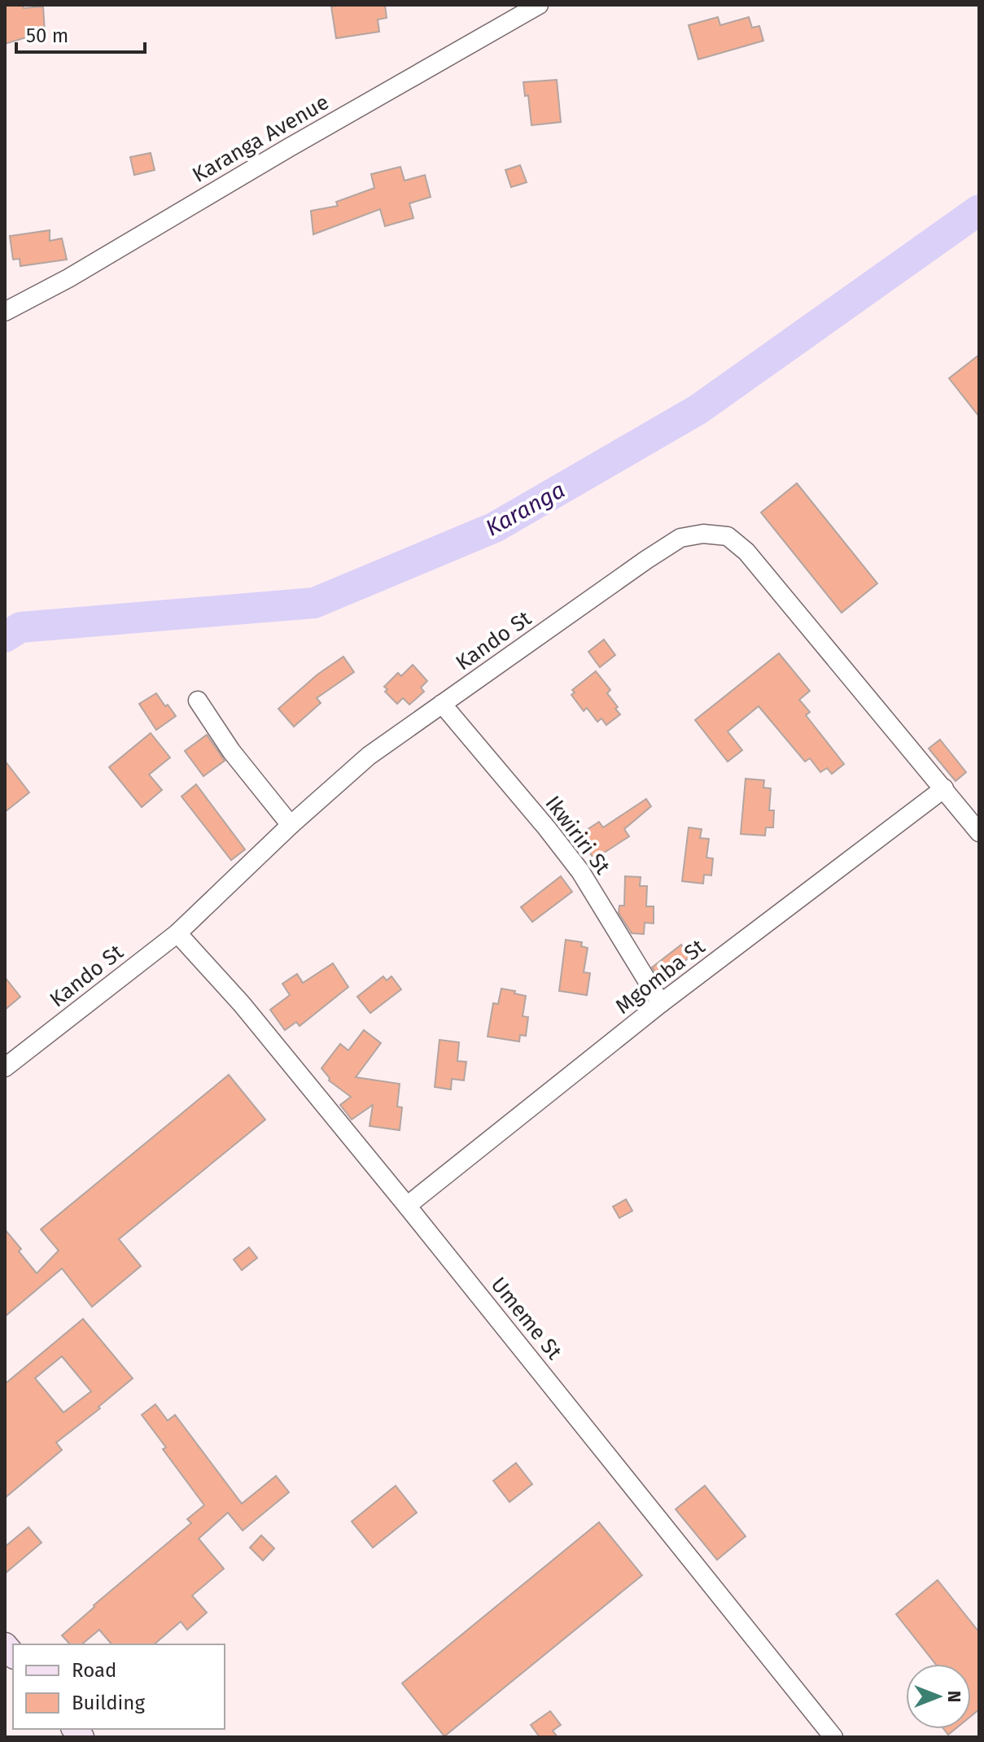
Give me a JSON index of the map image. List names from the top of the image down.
{
  "streets": {
    "street": [
      "Karanga Avenue",
      "Kando St",
      "Ikwiriri St",
      "Mgomba St",
      "Umeme St"
    ]
  },
  "crossings": [
    ["Kando St", "Ikwiriri St"],
    ["Kando St", "Mgomba St"],
    ["Kando St", "Umeme St"],
    ["Ikwiriri St", "Mgomba St"],
    ["Mgomba St", "Umeme St"]
  ],
  "water": ["Karanga"],
  "legend": ["Road", "Building"],
  "scale_bar": "50 m",
  "north": "right"
}
